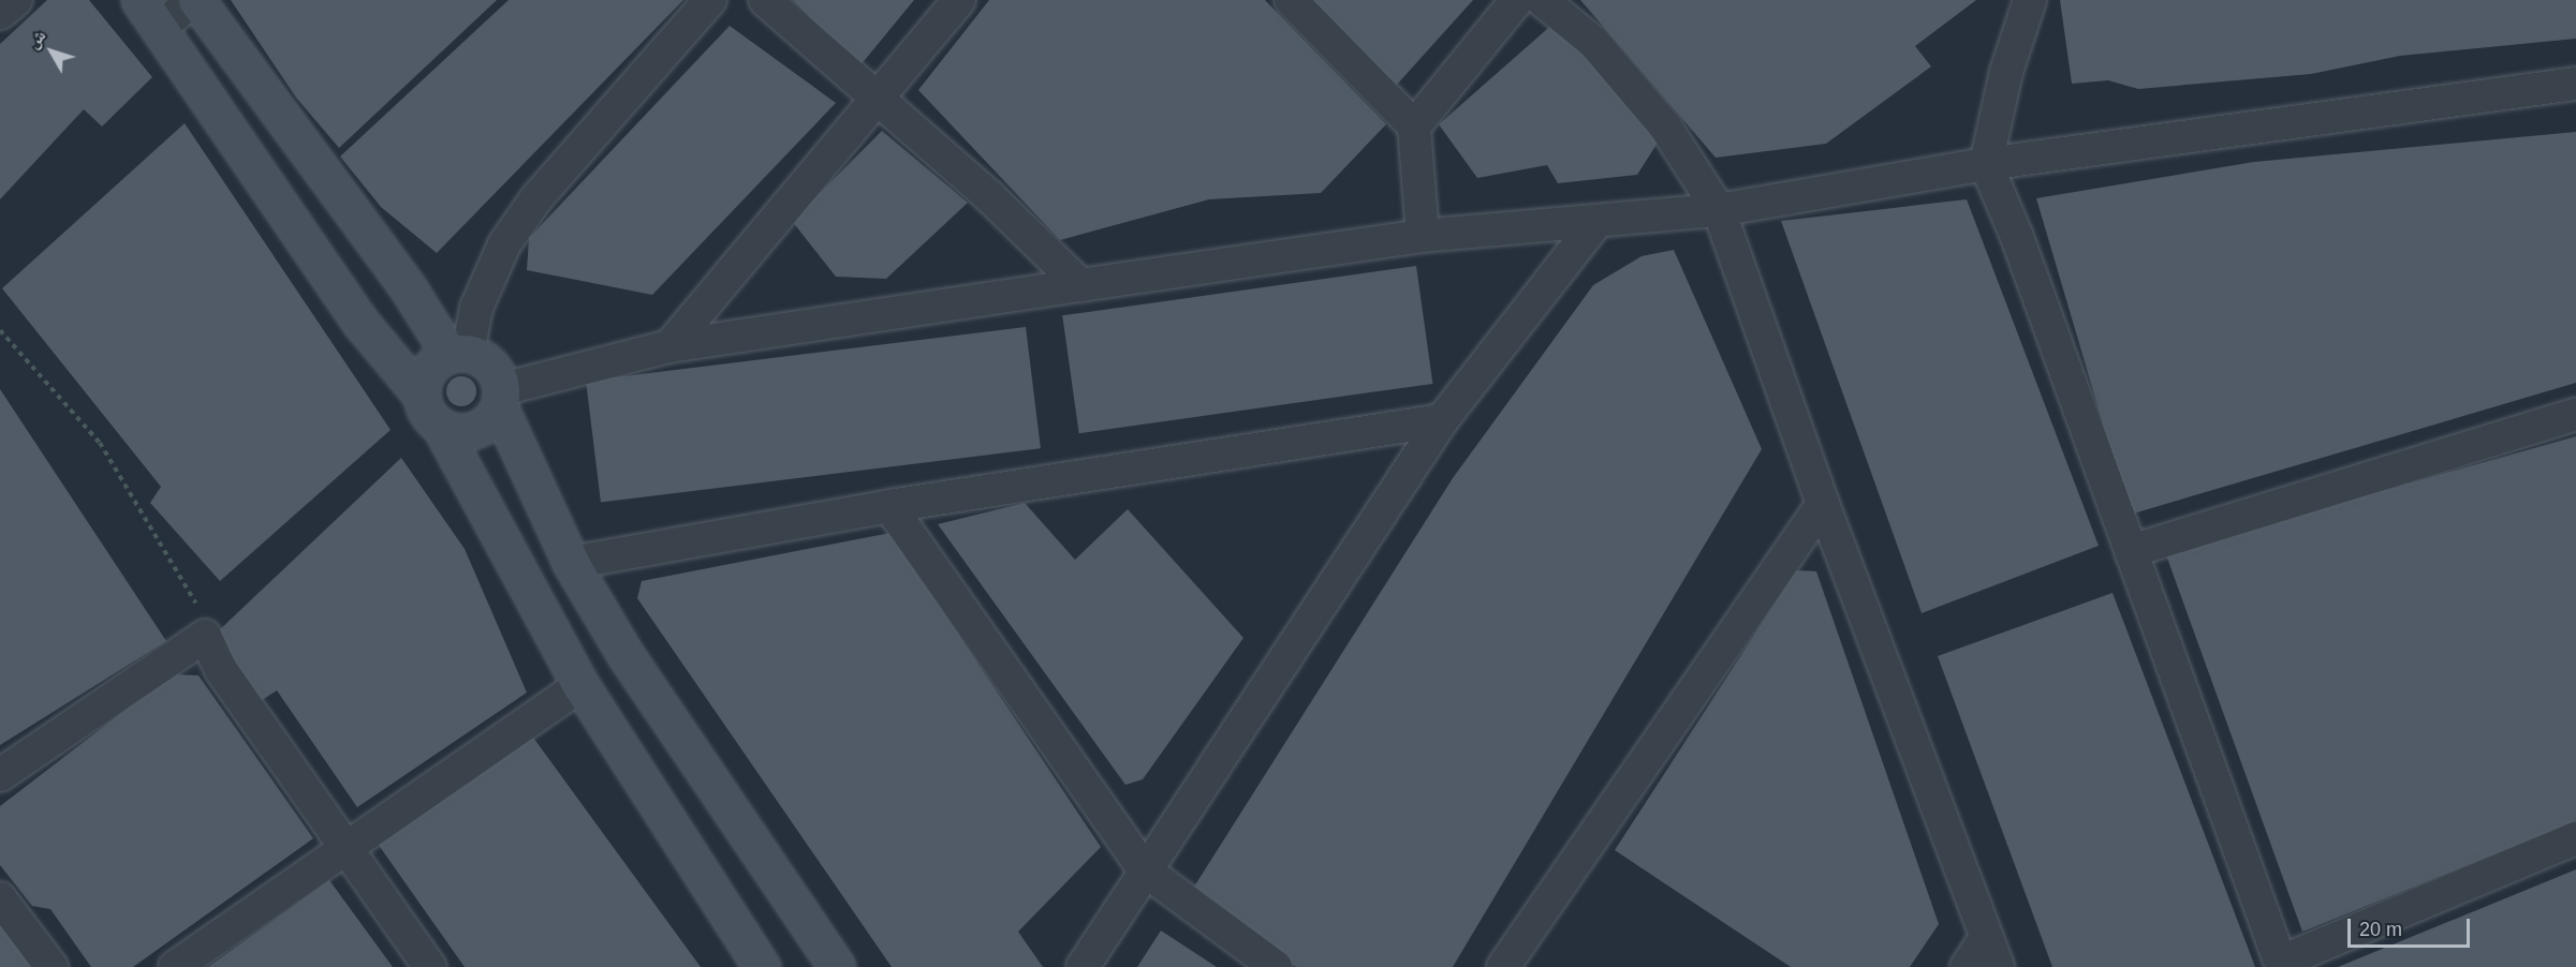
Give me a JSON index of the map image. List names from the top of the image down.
{
  "scale_bar": "20 m",
  "north": "top left"
}
